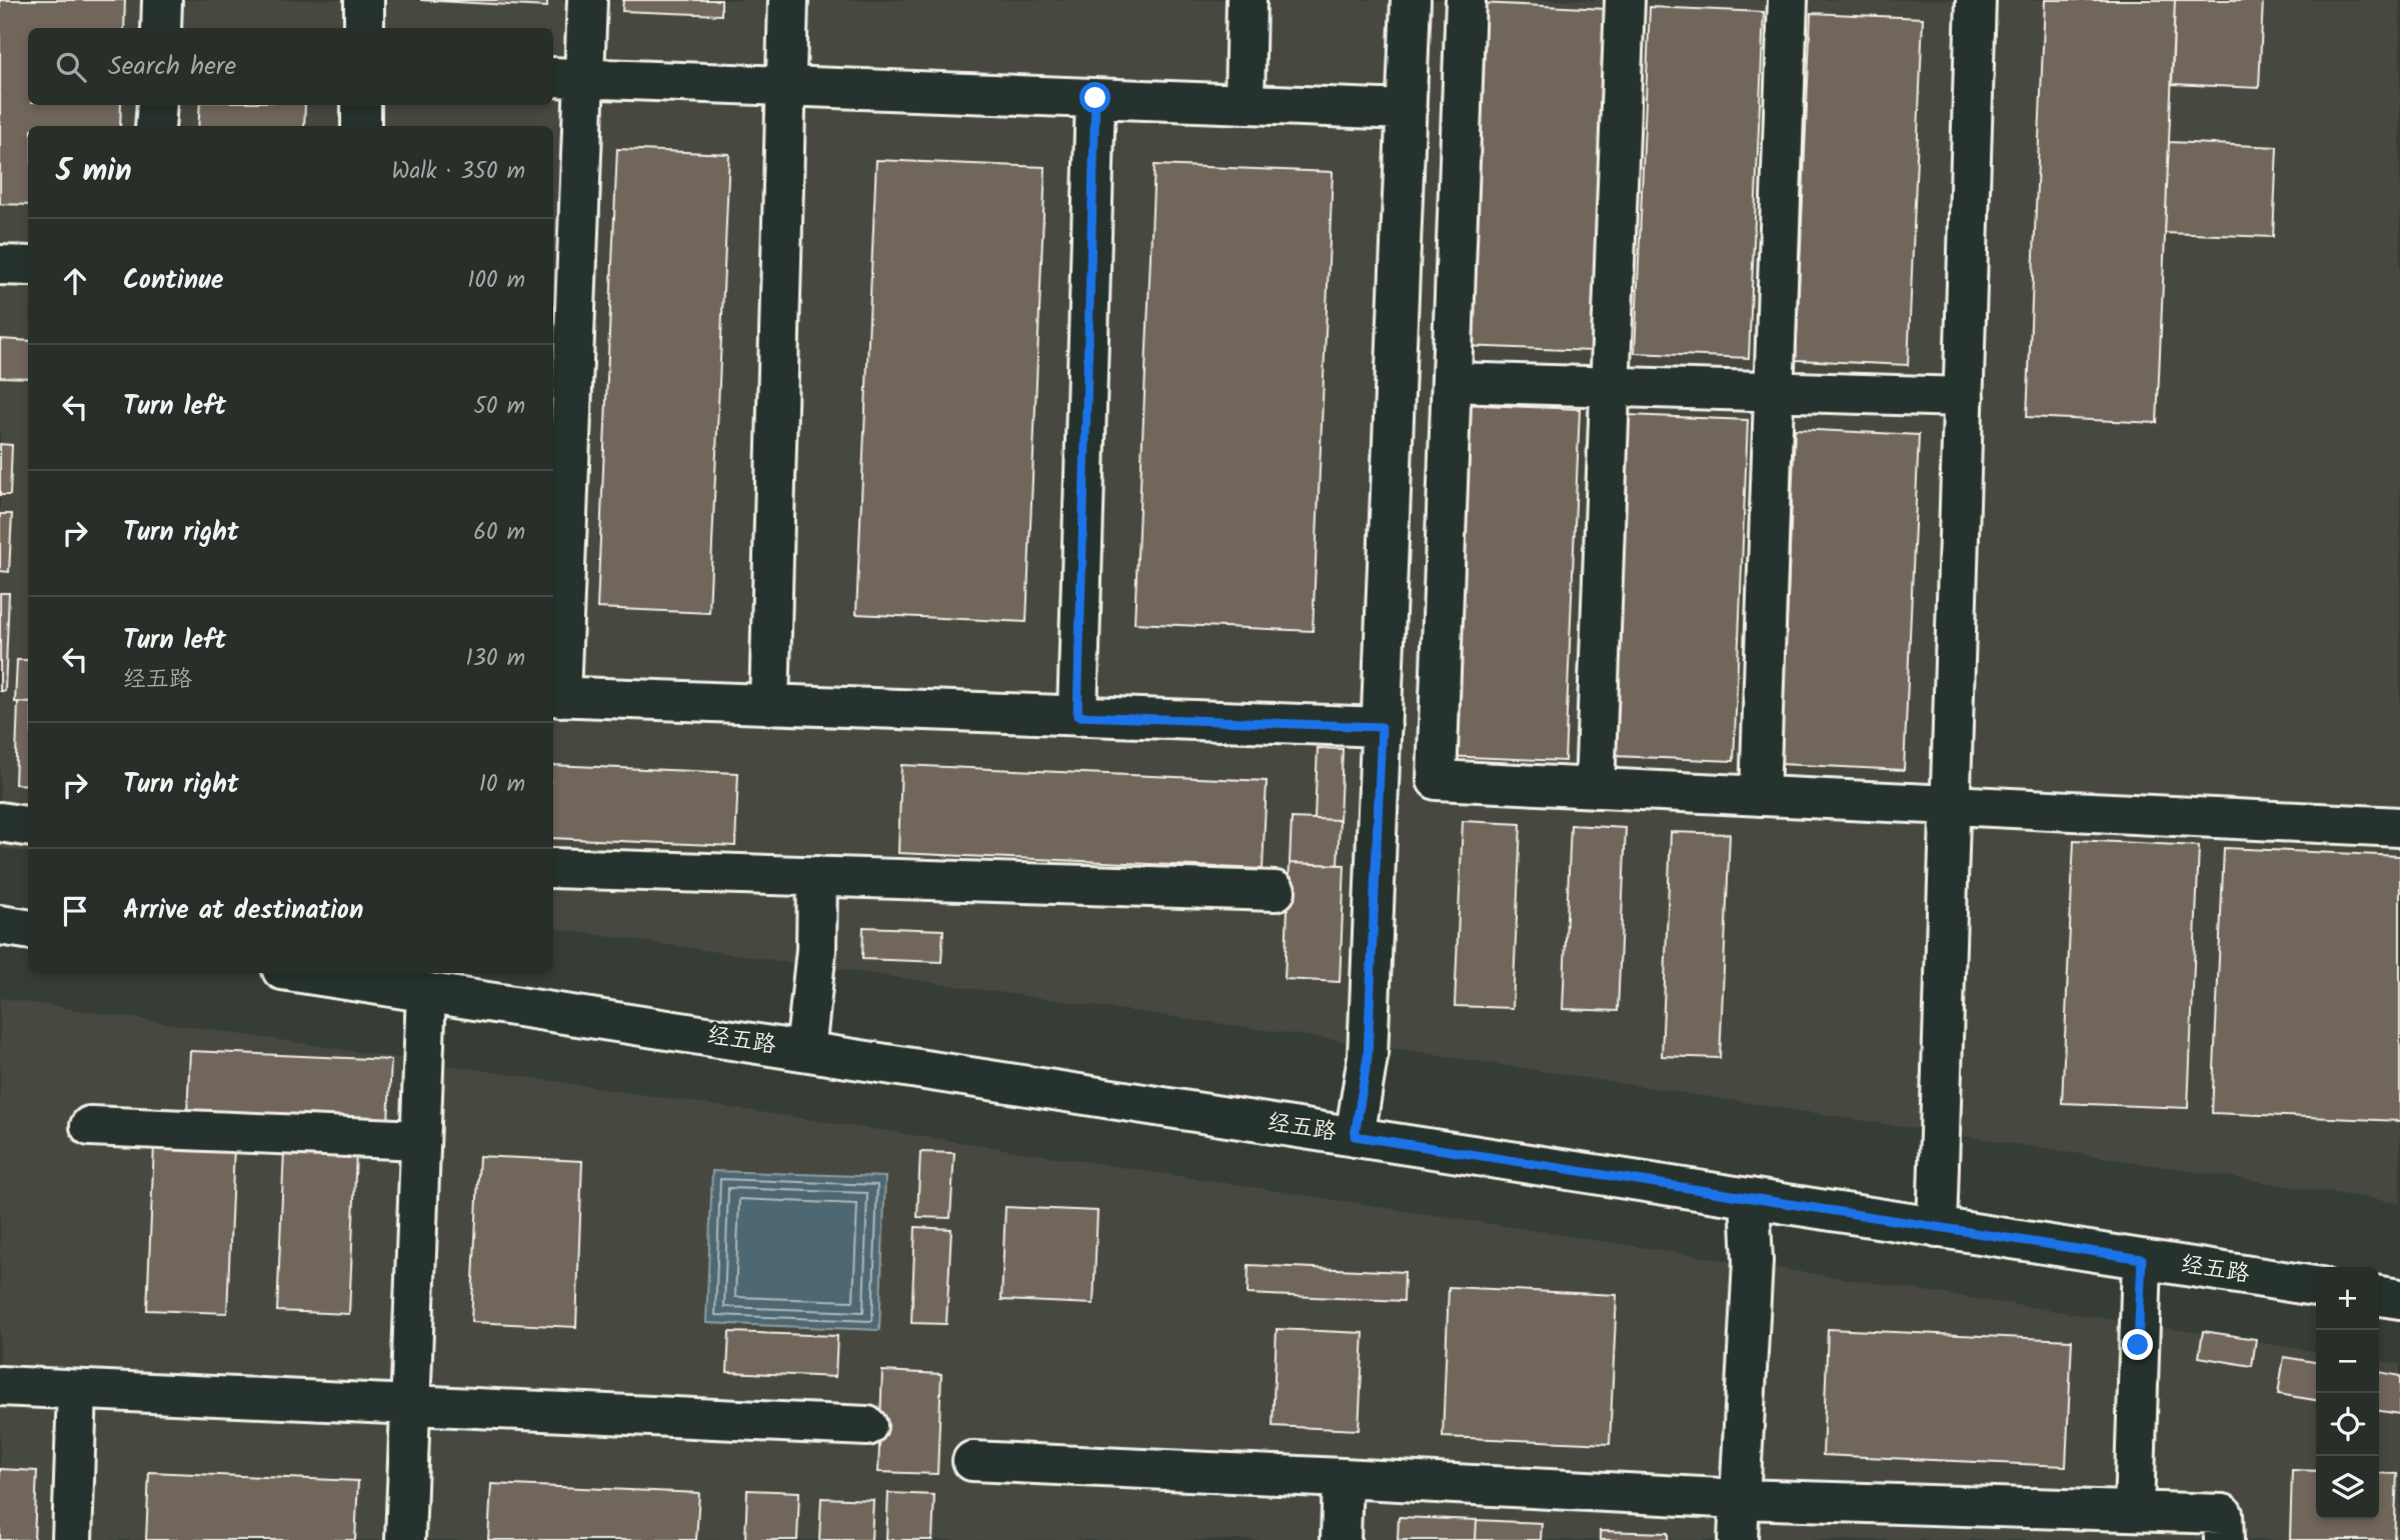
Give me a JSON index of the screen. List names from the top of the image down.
{
  "streets": {
    "street": ["经五路"]
  },
  "page": {
    "search": "Search here",
    "heading": ["5 min", "Walk · 350 m"],
    "list": [
      ["Continue", "100 m"],
      ["Turn left", "50 m"],
      ["Turn right", "60 m"],
      ["Turn left", "经五路", "130 m"],
      ["Turn right", "10 m"],
      "Arrive at destination"
    ],
    "map_buttons": ["+", "−"]
  }
}
